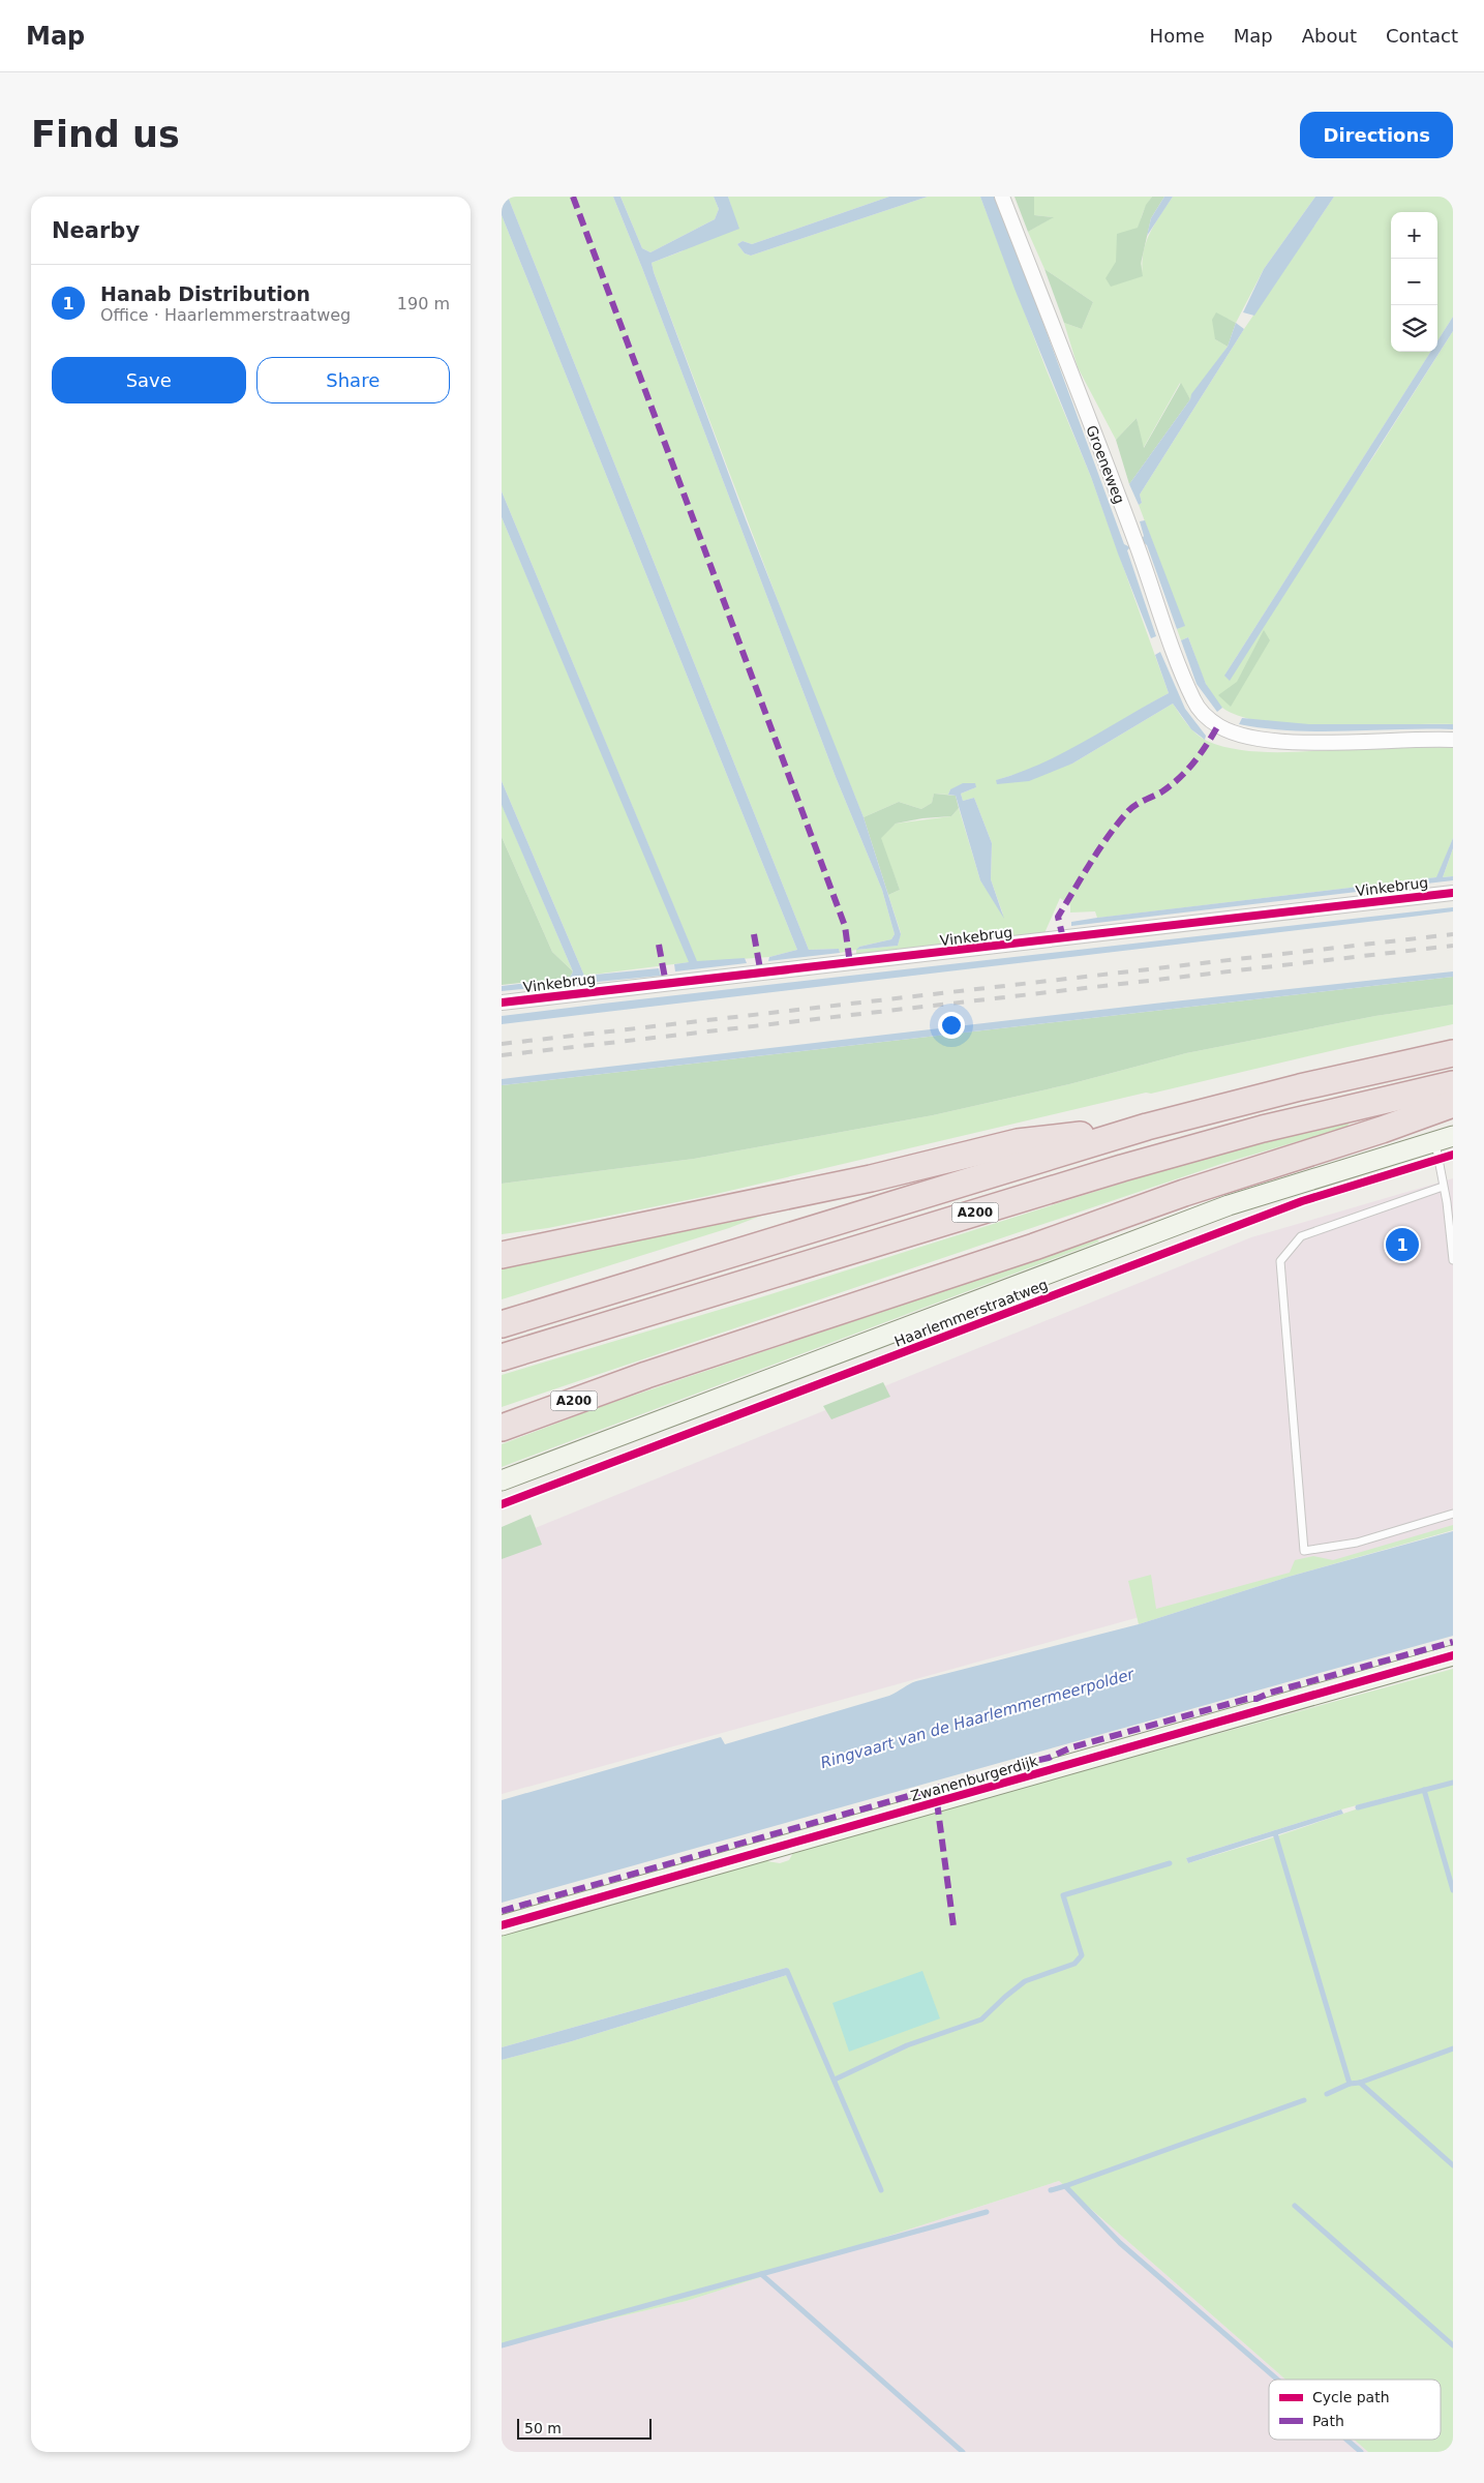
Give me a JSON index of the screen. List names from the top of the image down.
{
  "streets": {
    "highway": ["A200"],
    "main road": ["Haarlemmerstraatweg", "Zwanenburgerdijk"],
    "street": ["Groeneweg", "Vinkebrug"]
  },
  "water": ["Ringvaart van de Haarlemmermeerpolder"],
  "legend": ["Cycle path", "Path"],
  "scale_bar": "50 m",
  "page": {
    "header": "Map",
    "nav": [
      "Home",
      "Map",
      "About",
      "Contact"
    ],
    "buttons": [
      "Directions",
      ["Save", "Share"]
    ],
    "title": "Find us",
    "heading": "Nearby",
    "map_buttons": ["+", "−"],
    "list": [
      {
        "mark": "1",
        "name": "Hanab Distribution",
        "note": "Office · Haarlemmerstraatweg",
        "value": "190 m"
      }
    ],
    "pins": "1",
    "scale": "50 m"
  }
}
